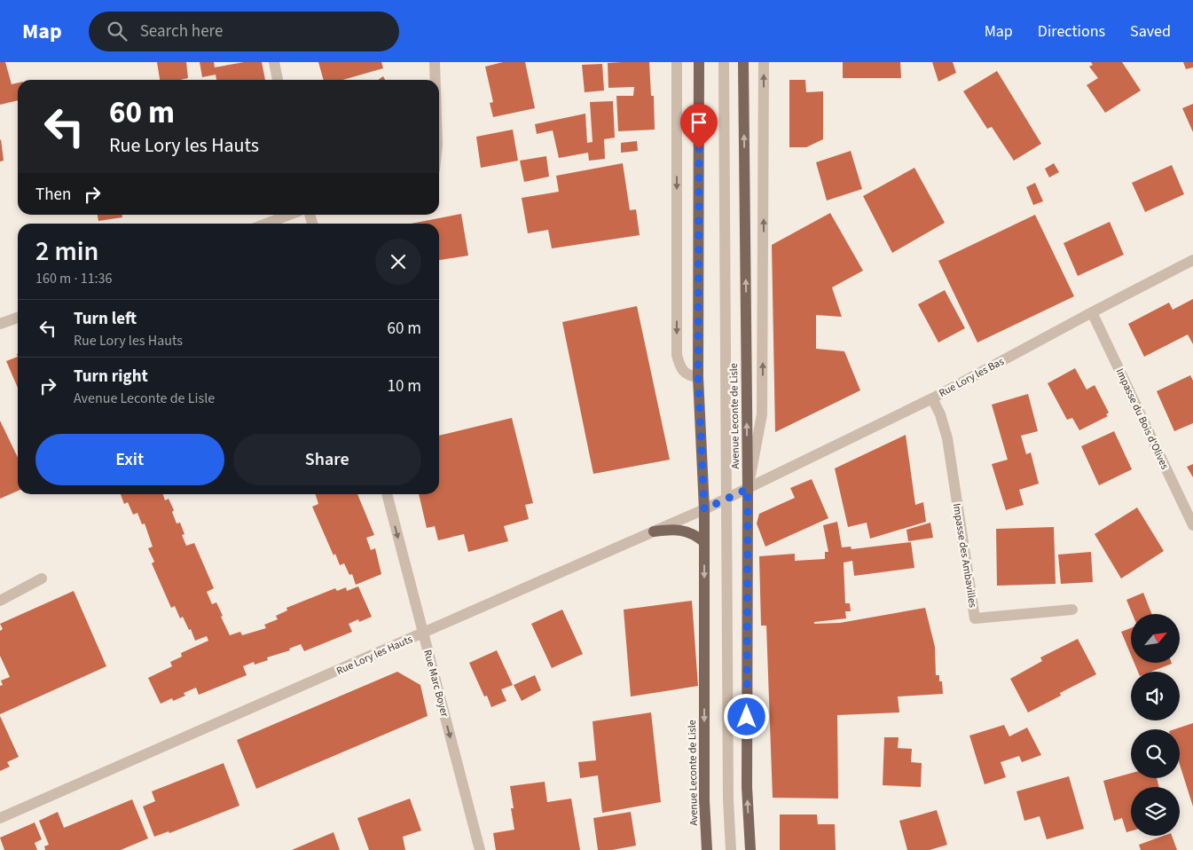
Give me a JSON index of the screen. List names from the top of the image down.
{
  "streets": {
    "main road": ["Avenue Leconte de Lisle"],
    "street": [
      "Rue Lory les Bas",
      "Impasse du Bois d'Olives",
      "Impasse des Ambavilles",
      "Rue Lory les Hauts",
      "Rue Marc Boyer"
    ]
  },
  "crossings": [
    ["Rue Lory les Bas", "Avenue Leconte de Lisle"],
    ["Rue Lory les Bas", "Impasse du Bois d'Olives"],
    ["Rue Lory les Bas", "Impasse des Ambavilles"],
    ["Rue Lory les Bas", "Rue Lory les Hauts"],
    ["Avenue Leconte de Lisle", "Rue Lory les Hauts"],
    ["Rue Lory les Hauts", "Rue Marc Boyer"]
  ],
  "one_way": ["Rue Marc Boyer"],
  "north": "top right",
  "page": {
    "header": "Map",
    "search": "Search here",
    "nav": ["Map", "Directions", "Saved"],
    "turn": ["60 m", "Rue Lory les Hauts"],
    "then": "Then",
    "heading": ["2 min", "160 m · 11:36"],
    "list": [
      {
        "name": "Turn left",
        "note": "Rue Lory les Hauts",
        "value": "60 m"
      },
      {
        "name": "Turn right",
        "note": "Avenue Leconte de Lisle",
        "value": "10 m"
      }
    ],
    "buttons": ["Exit", "Share"]
  }
}
